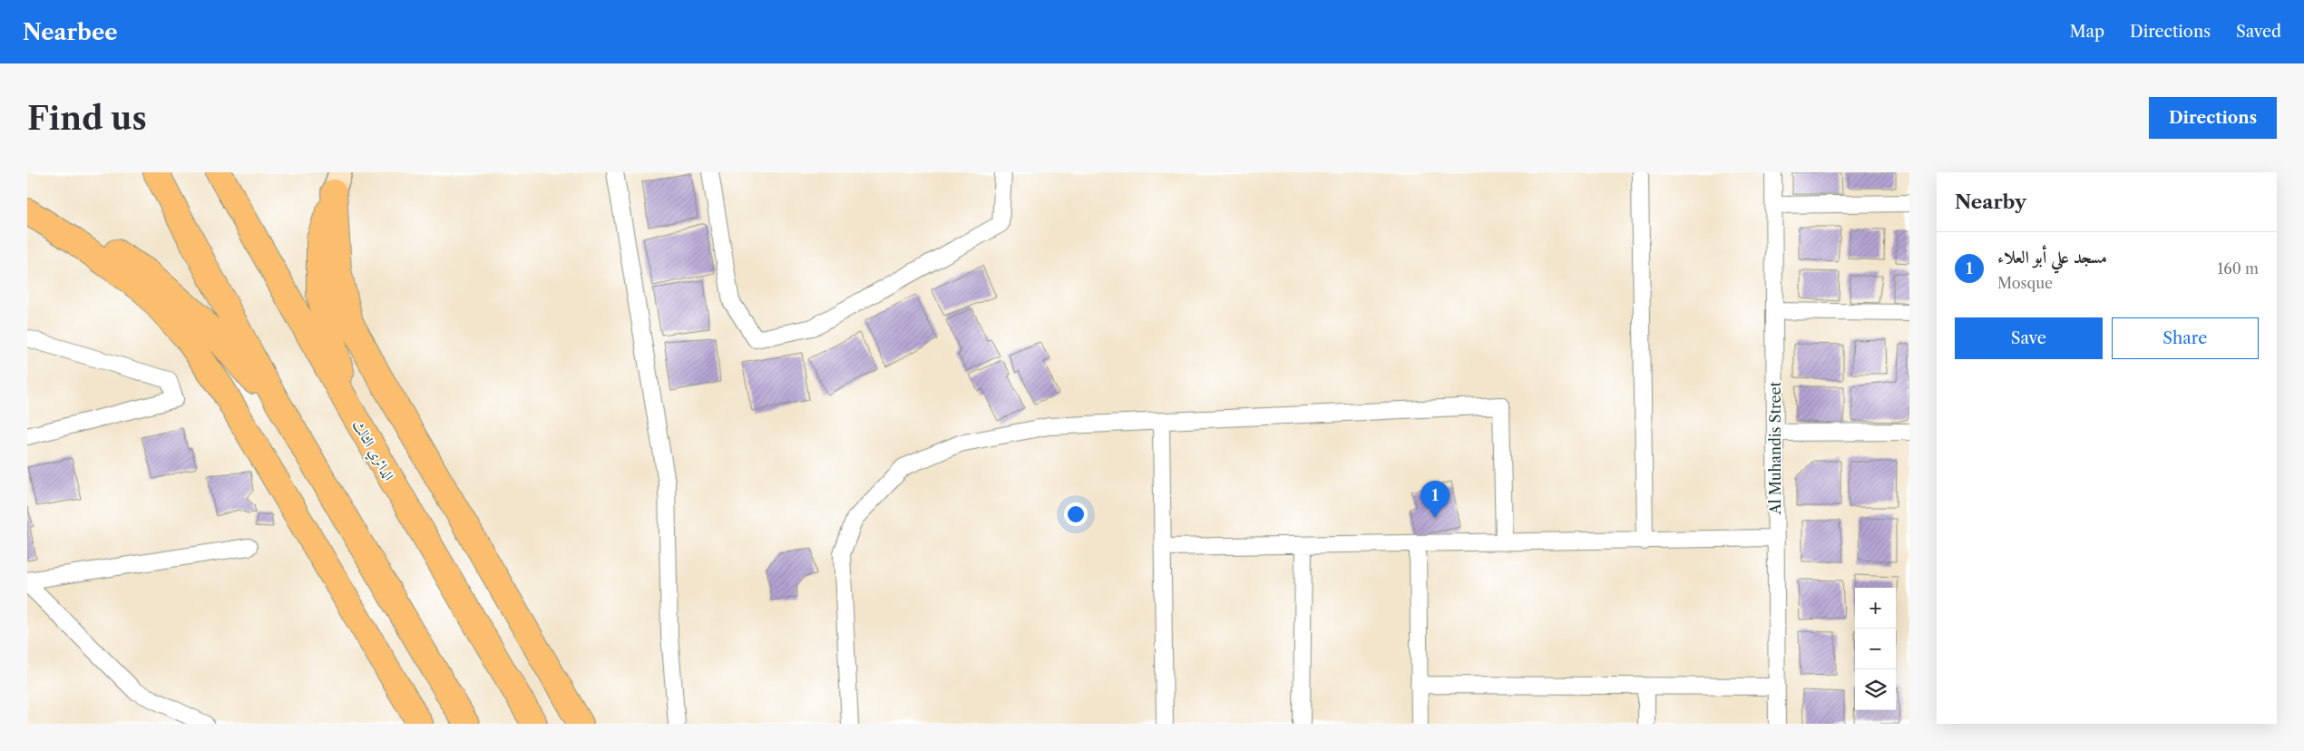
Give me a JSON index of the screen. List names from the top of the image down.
{
  "streets": {
    "highway": ["الدائري الثالث"],
    "street": ["Al Muhandis Street"]
  },
  "page": {
    "header": "Nearbee",
    "nav": ["Map", "Directions", "Saved"],
    "buttons": [
      "Directions",
      ["Save", "Share"]
    ],
    "title": "Find us",
    "heading": "Nearby",
    "list": [
      {
        "mark": "1",
        "name": "مسجد علي أبو العلاء",
        "note": "Mosque",
        "value": "160 m"
      }
    ],
    "pins": "1",
    "map_buttons": ["+", "−"]
  }
}
